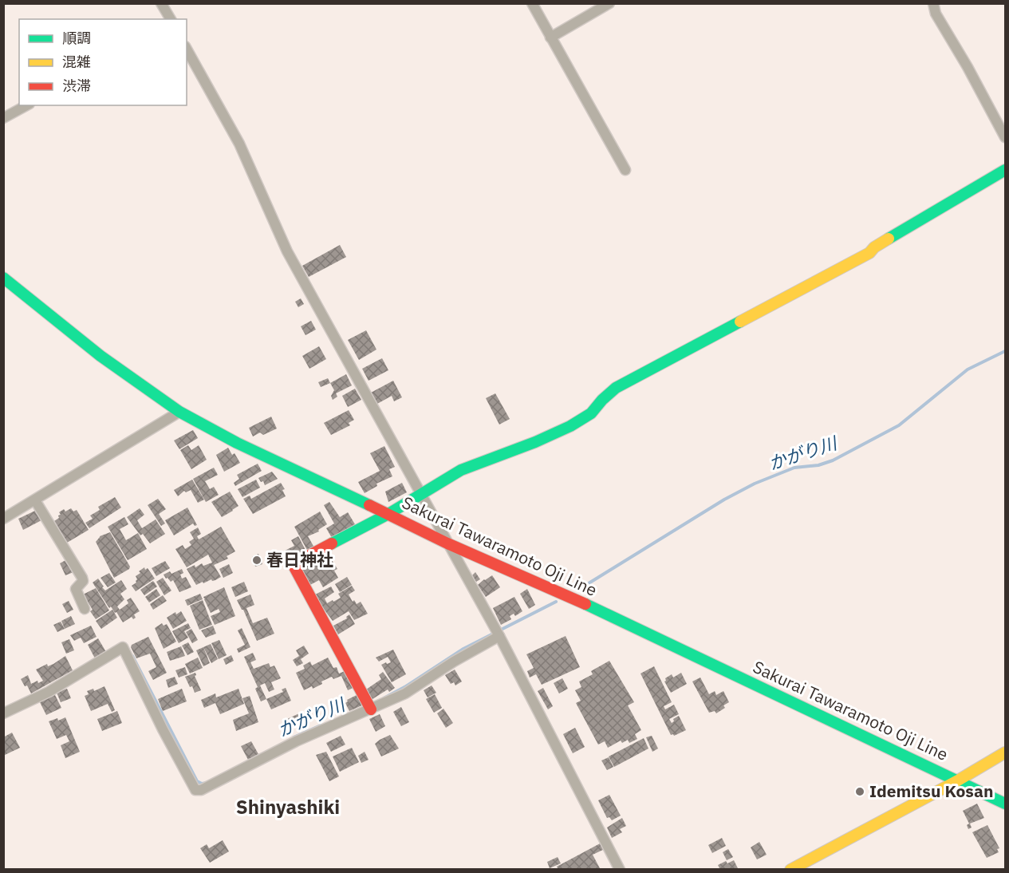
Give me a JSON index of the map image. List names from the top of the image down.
{
  "streets": {
    "street": ["Sakurai Tawaramoto Oji Line"]
  },
  "districts": ["Shinyashiki"],
  "water": ["かがり川"],
  "places": ["春日神社", "Idemitsu Kosan"],
  "legend": ["順調", "混雑", "渋滞"]
}
